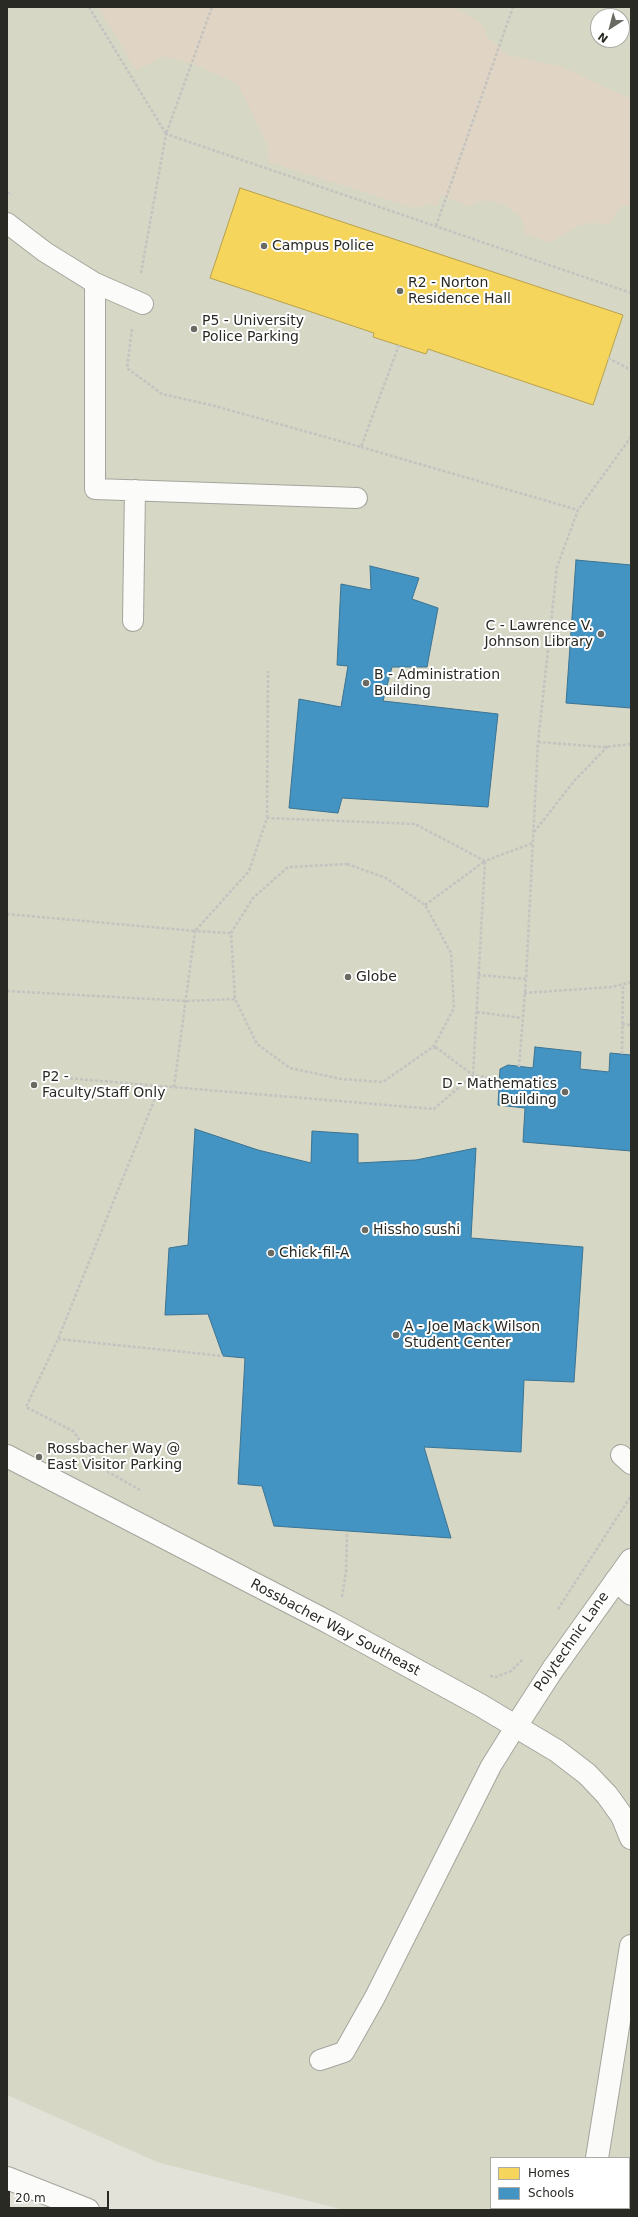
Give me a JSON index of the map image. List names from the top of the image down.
{
  "streets": {
    "main road": ["Rossbacher Way Southeast", "Polytechnic Lane"]
  },
  "crossings": [
    ["Rossbacher Way Southeast", "Polytechnic Lane"]
  ],
  "places": [
    "Campus Police",
    "R2 - Norton Residence Hall",
    "P5 - University Police Parking",
    "C - Lawrence V. Johnson Library",
    "B - Administration Building",
    "Globe",
    "P2 - Faculty/Staff Only",
    "D - Mathematics Building",
    "Hissho sushi",
    "Chick-fil-A",
    "A - Joe Mack Wilson Student Center",
    "Rossbacher Way @ East Visitor Parking"
  ],
  "legend": ["Homes", "Schools"],
  "scale_bar": "20 m",
  "north": "bottom left"
}
